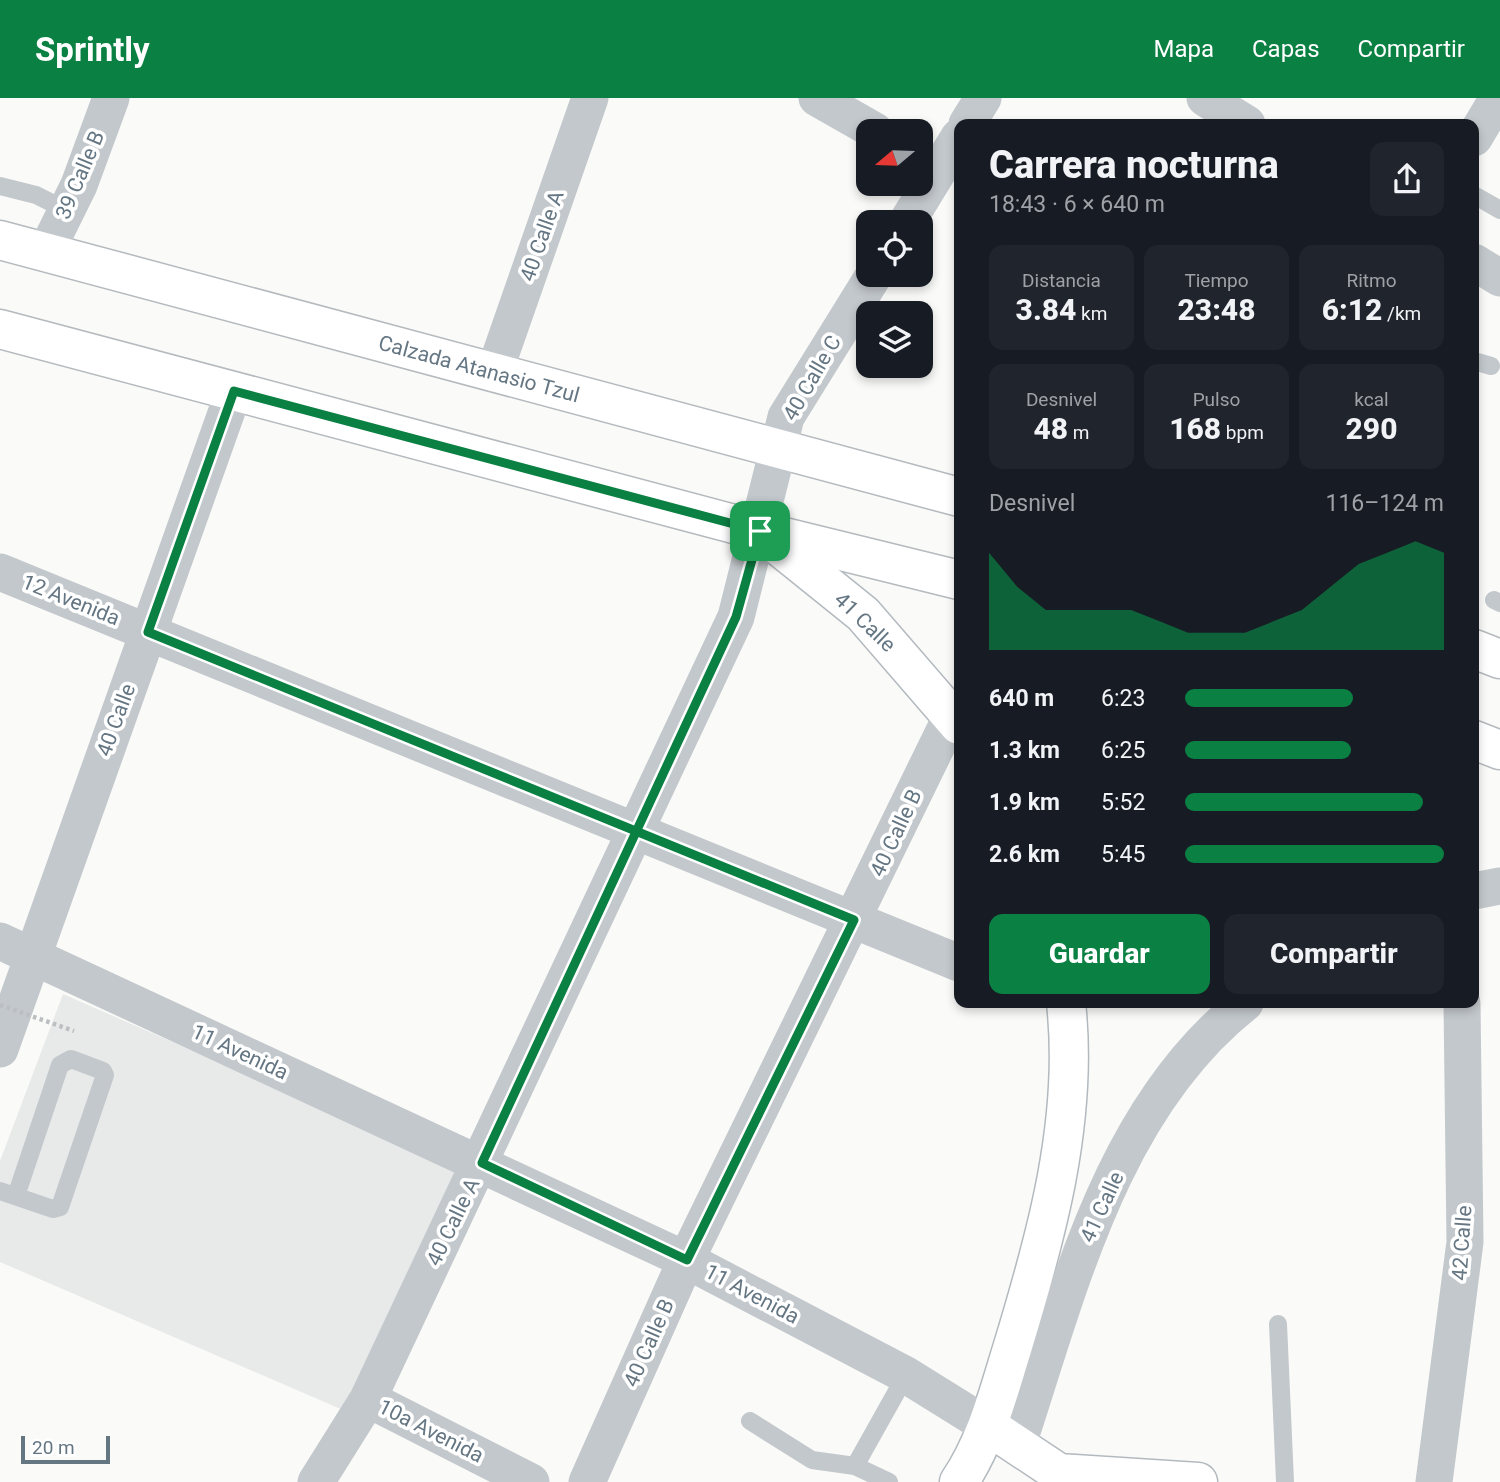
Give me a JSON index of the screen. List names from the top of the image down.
{
  "streets": {
    "main road": ["Calzada Atanasio Tzul", "41 Calle", "11 Avenida"],
    "street": [
      "39 Calle B",
      "40 Calle A",
      "40 Calle C",
      "12 Avenida",
      "40 Calle",
      "40 Calle B",
      "42 Calle",
      "10a Avenida"
    ]
  },
  "crossings": [
    ["39 Calle B", "Calzada Atanasio Tzul"],
    ["40 Calle A", "Calzada Atanasio Tzul"],
    ["40 Calle A", "40 Calle C"],
    ["40 Calle A", "12 Avenida"],
    ["40 Calle A", "41 Calle"],
    ["40 Calle A", "11 Avenida"],
    ["40 Calle A", "10a Avenida"],
    ["Calzada Atanasio Tzul", "40 Calle C"],
    ["40 Calle C", "41 Calle"],
    ["12 Avenida", "40 Calle"],
    ["12 Avenida", "40 Calle B"],
    ["41 Calle", "11 Avenida"],
    ["40 Calle", "11 Avenida"],
    ["40 Calle B", "11 Avenida"]
  ],
  "scale_bar": "20 m",
  "north": "left",
  "page": {
    "header": "Sprintly",
    "nav": ["Mapa", "Capas", "Compartir"],
    "heading": ["Carrera nocturna", "18:43 · 6 × 640 m"],
    "stats": [
      ["Distancia", "3.84 km"],
      ["Tiempo", "23:48"],
      ["Ritmo", "6:12 /km"],
      ["Desnivel", "48 m"],
      ["Pulso", "168 bpm"],
      ["kcal", "290"]
    ],
    "chart": ["Desnivel", "116–124 m"],
    "list": [
      {
        "name": "640 m",
        "note": "6:23"
      },
      {
        "name": "1.3 km",
        "note": "6:25"
      },
      {
        "name": "1.9 km",
        "note": "5:52"
      },
      {
        "name": "2.6 km",
        "note": "5:45"
      }
    ],
    "buttons": ["Guardar", "Compartir"],
    "scale": "20 m"
  }
}
